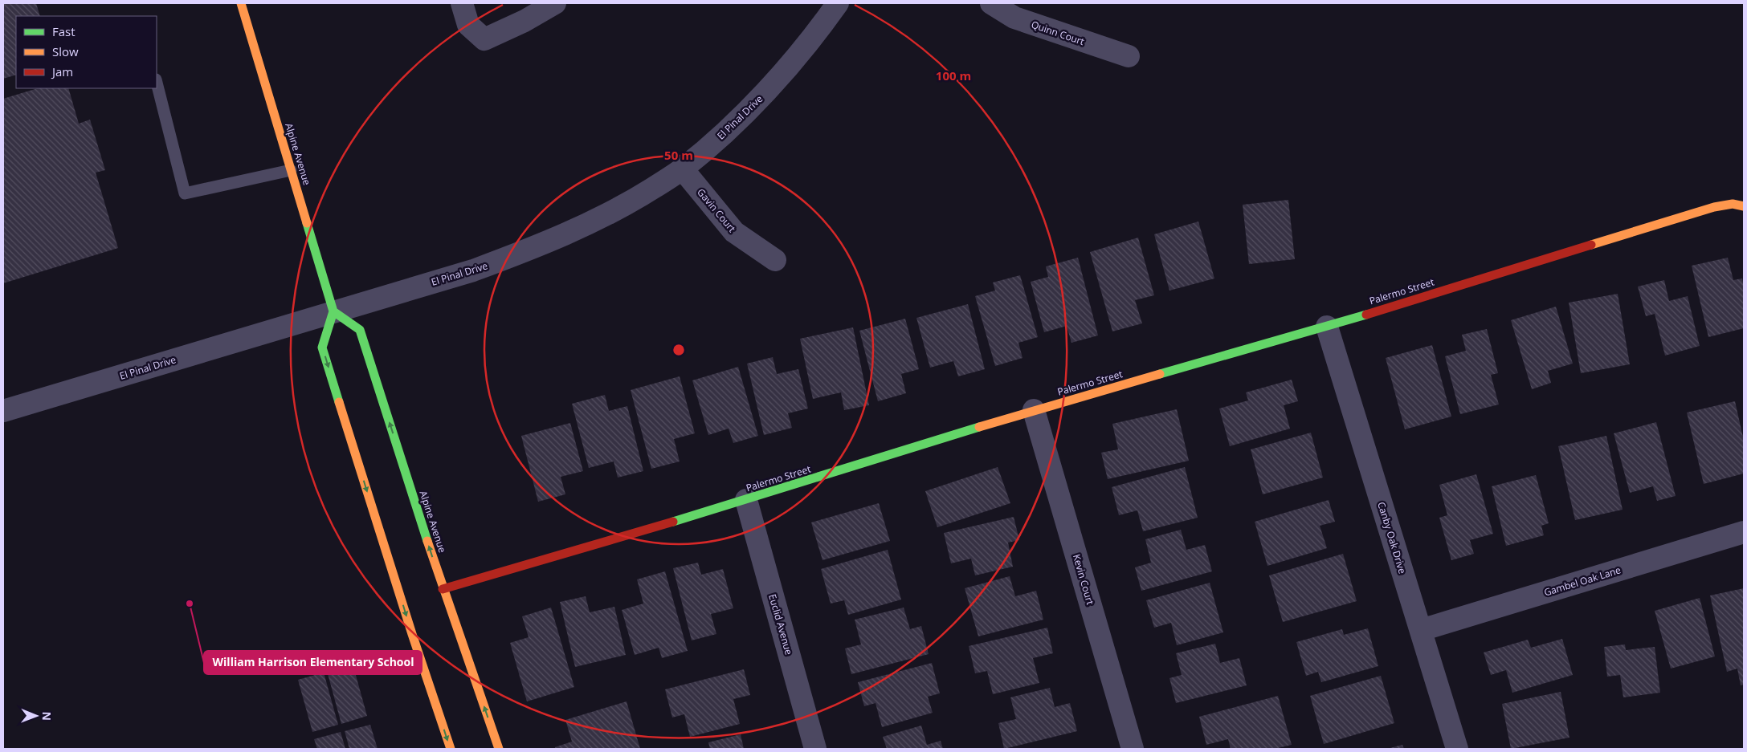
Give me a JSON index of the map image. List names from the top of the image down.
{
  "streets": {
    "street": [
      "Quinn Court",
      "El Pinal Drive",
      "Alpine Avenue",
      "Gavin Court",
      "Palermo Street",
      "Canby Oak Drive",
      "Kevin Court",
      "Gambel Oak Lane",
      "Euclid Avenue"
    ]
  },
  "crossings": [
    ["El Pinal Drive", "Alpine Avenue"],
    ["El Pinal Drive", "Gavin Court"],
    ["Alpine Avenue", "Palermo Street"],
    ["Palermo Street", "Canby Oak Drive"],
    ["Palermo Street", "Kevin Court"],
    ["Palermo Street", "Euclid Avenue"],
    ["Canby Oak Drive", "Gambel Oak Lane"]
  ],
  "places": ["William Harrison Elementary School"],
  "legend": ["Fast", "Slow", "Jam"],
  "north": "right",
  "rings": ["100 m", "50 m"]
}
